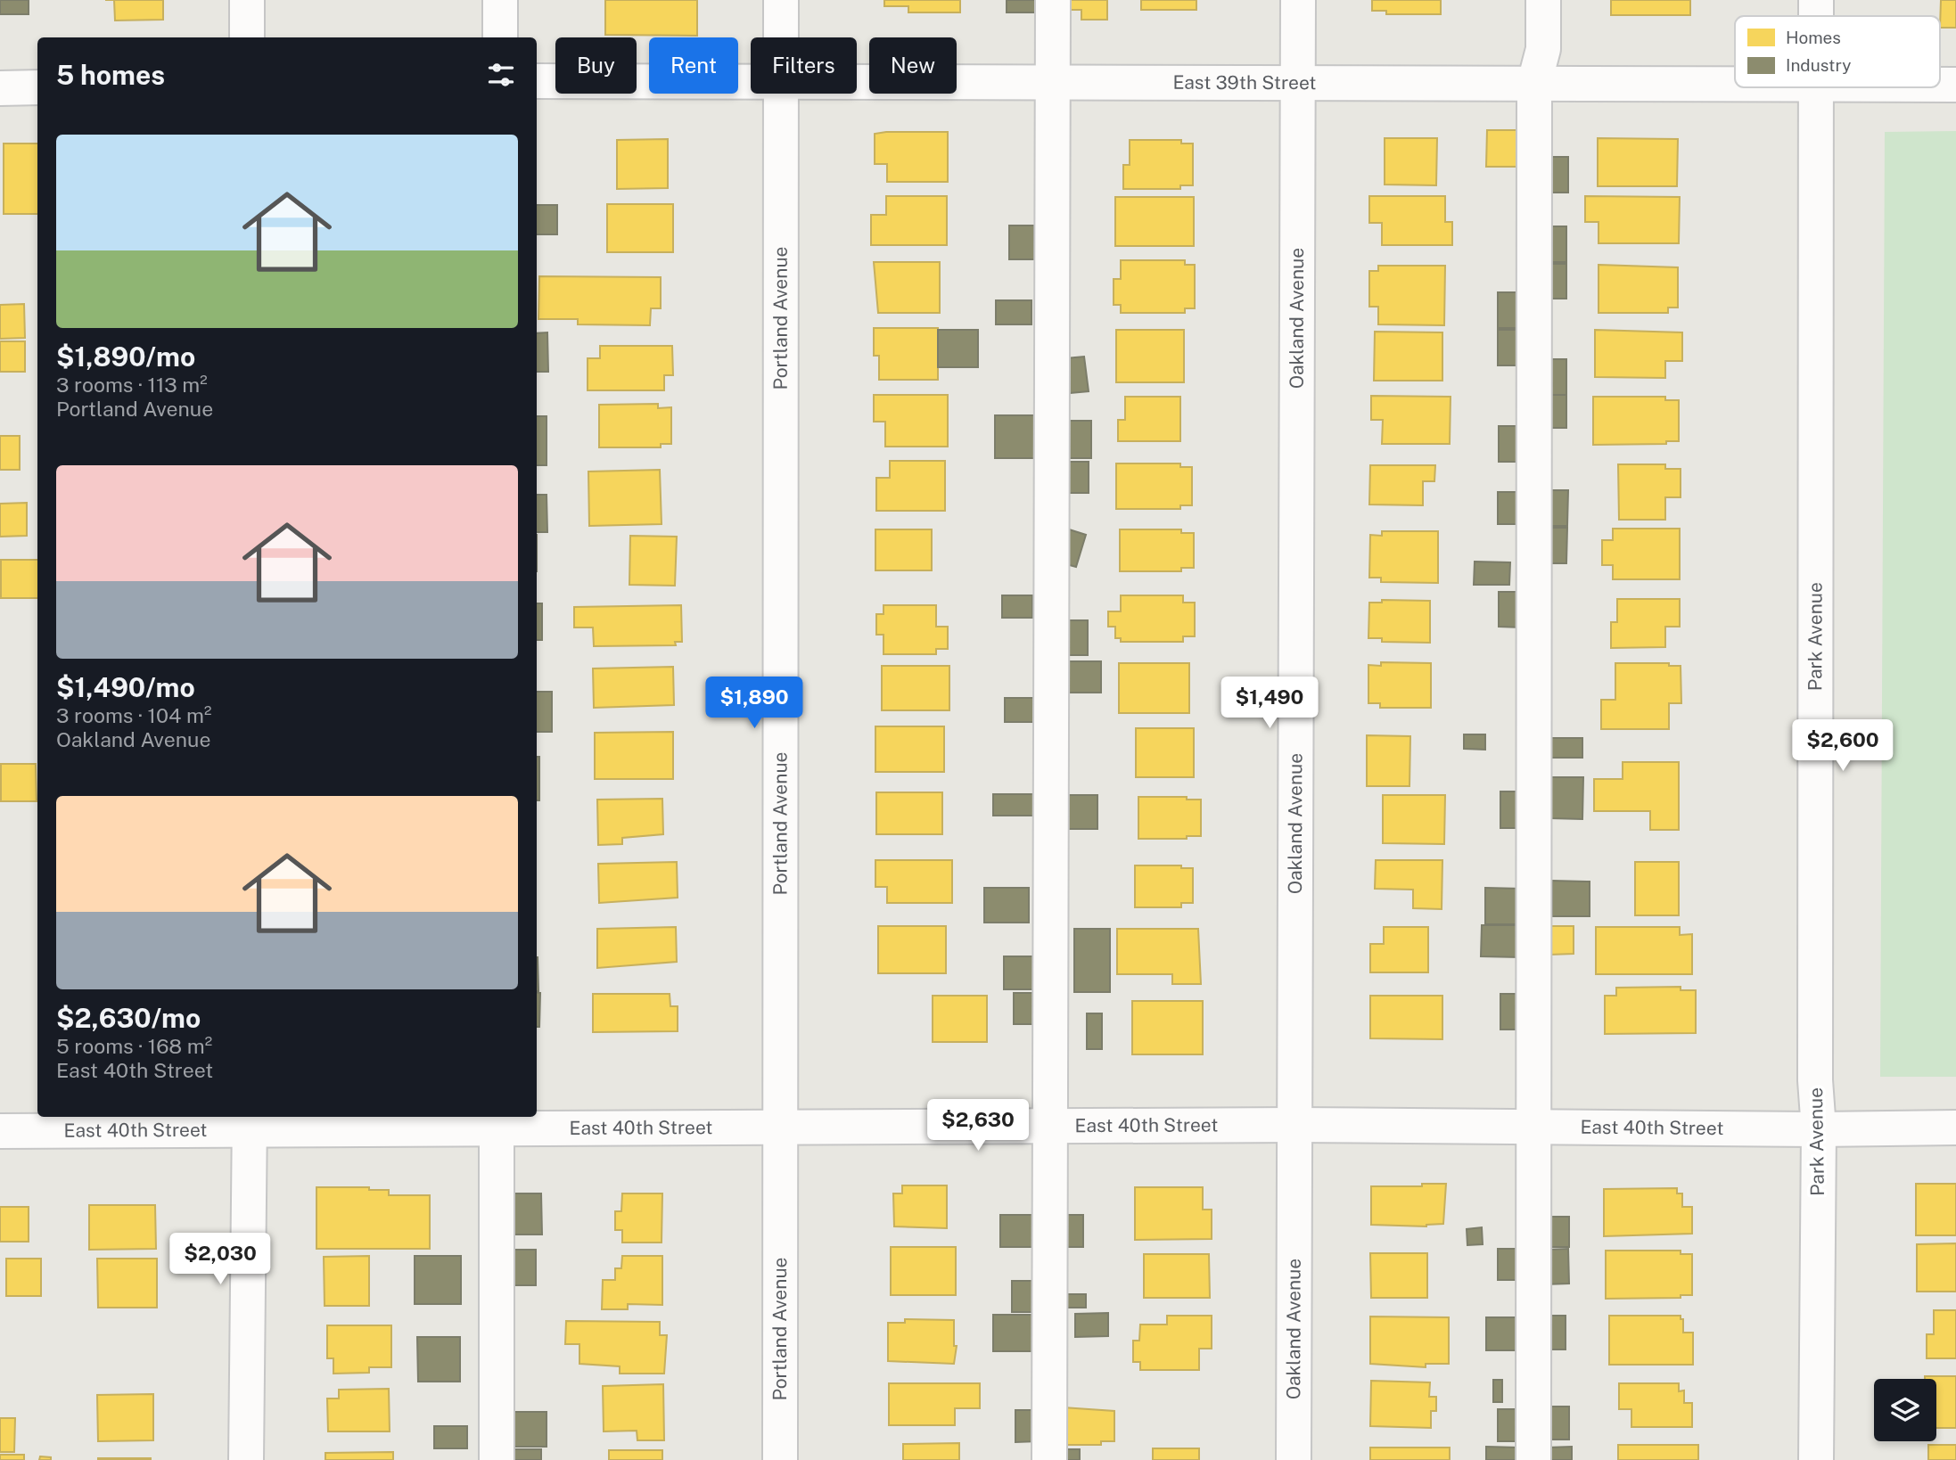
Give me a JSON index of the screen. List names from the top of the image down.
{
  "streets": {
    "street": [
      "East 39th Street",
      "Portland Avenue",
      "Oakland Avenue",
      "Park Avenue",
      "East 40th Street"
    ]
  },
  "crossings": [
    ["East 39th Street", "Oakland Avenue"],
    ["Portland Avenue", "East 40th Street"],
    ["Oakland Avenue", "East 40th Street"],
    ["Park Avenue", "East 40th Street"]
  ],
  "legend": ["Homes", "Industry"],
  "page": {
    "chip": [
      "Buy",
      "Rent",
      "Filters",
      "New"
    ],
    "heading": "5 homes",
    "list": [
      {
        "name": "$1,890/mo",
        "note": "3 rooms · 113 m² · Portland Avenue"
      },
      {
        "name": "$1,490/mo",
        "note": "3 rooms · 104 m² · Oakland Avenue"
      },
      {
        "name": "$2,630/mo",
        "note": "5 rooms · 168 m² · East 40th Street"
      }
    ],
    "price": [
      "$1,890",
      "$1,490",
      "$2,600",
      "$2,630",
      "$2,030"
    ]
  }
}
